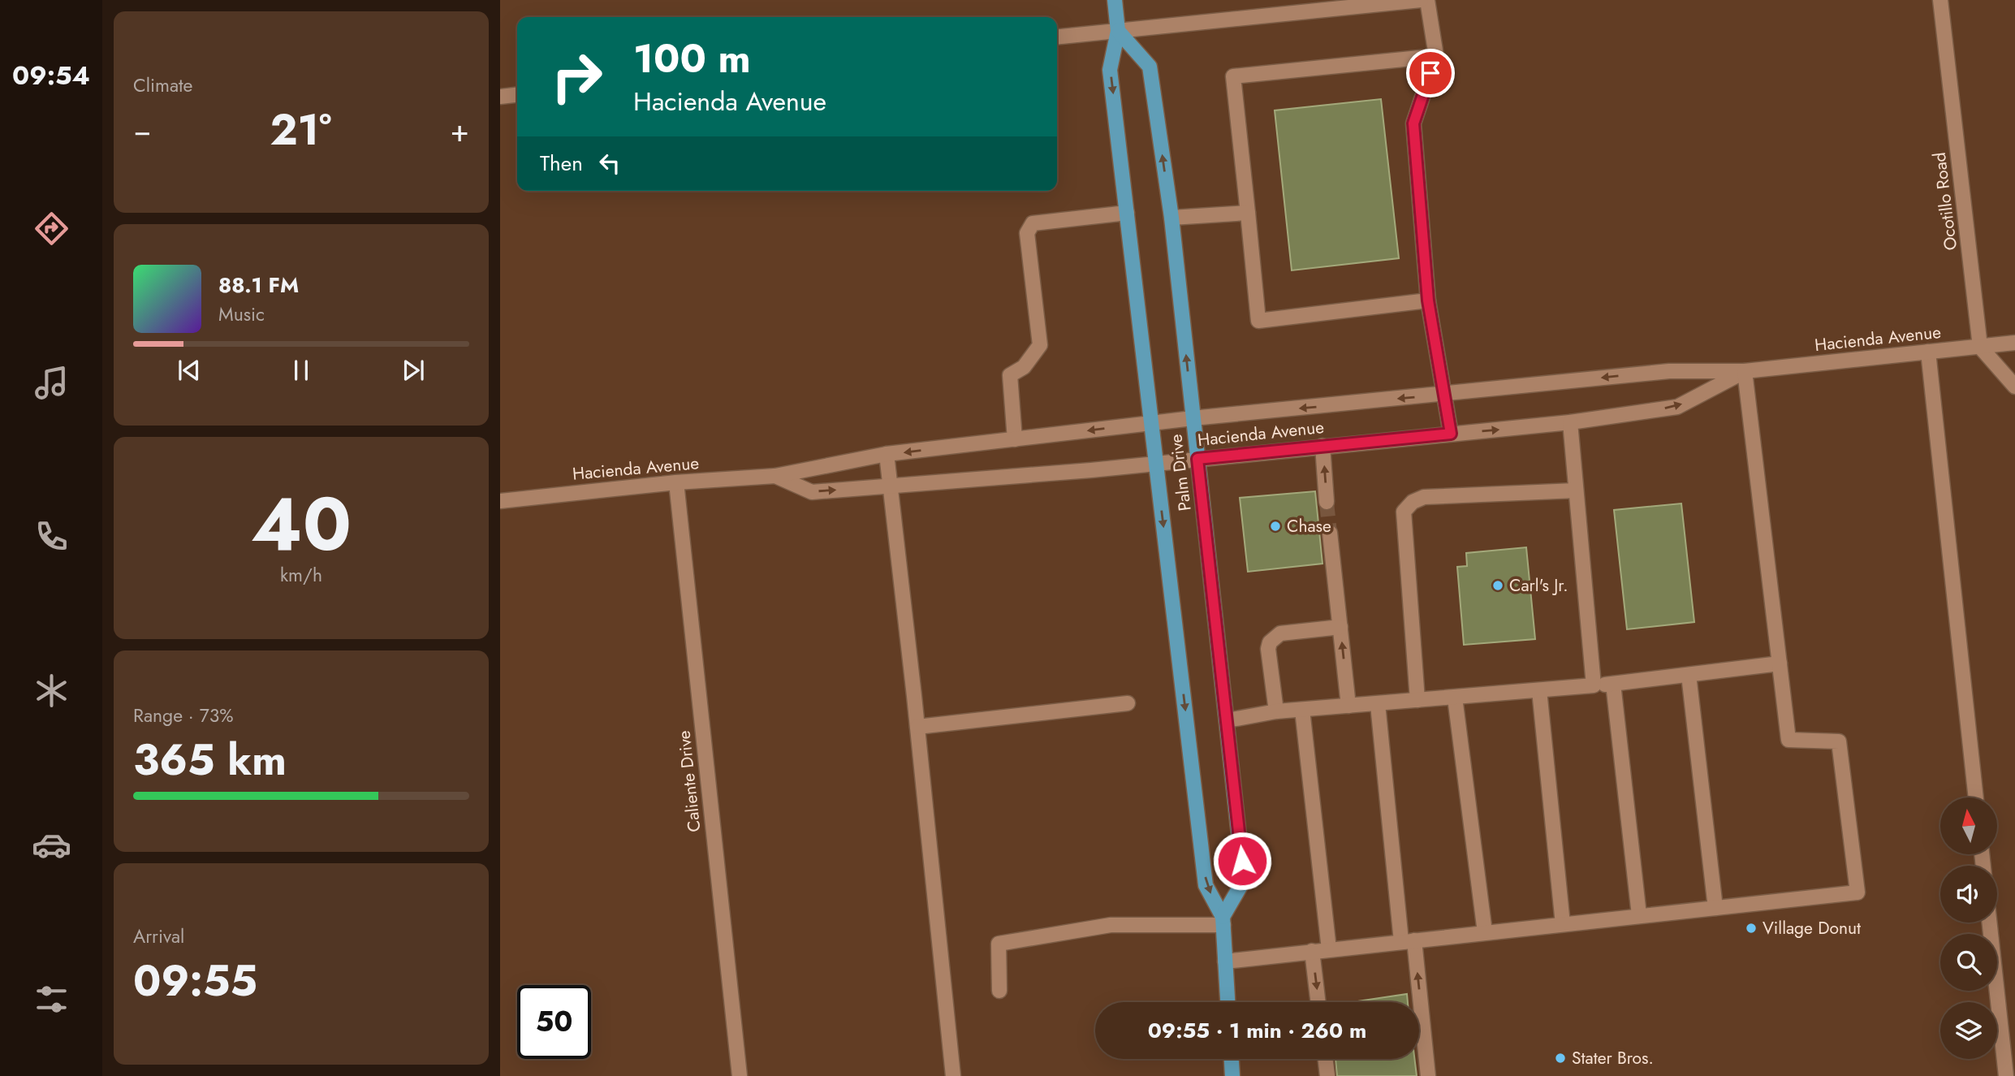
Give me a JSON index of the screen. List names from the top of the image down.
{
  "streets": {
    "main road": ["Palm Drive"],
    "street": ["Ocotillo Road", "Hacienda Avenue", "Caliente Drive"]
  },
  "crossings": [
    ["Ocotillo Road", "Hacienda Avenue"],
    ["Hacienda Avenue", "Palm Drive"],
    ["Hacienda Avenue", "Caliente Drive"]
  ],
  "places": [
    "Chase",
    "Carl's Jr.",
    "Village Donut",
    "Stater Bros."
  ],
  "north": "top",
  "page": {
    "tabs": "09:54",
    "tile": [
      "Climate",
      ["40", "km/h"],
      ["Range · 73%", "365 km"],
      ["Arrival", "09:55"]
    ],
    "turn": ["100 m", "Hacienda Avenue"],
    "heat": ["−", "21°", "+"],
    "then": "Then",
    "song": ["88.1 FM", "Music"],
    "limit": "50",
    "trip": "09:55 · 1 min · 260 m"
  }
}
